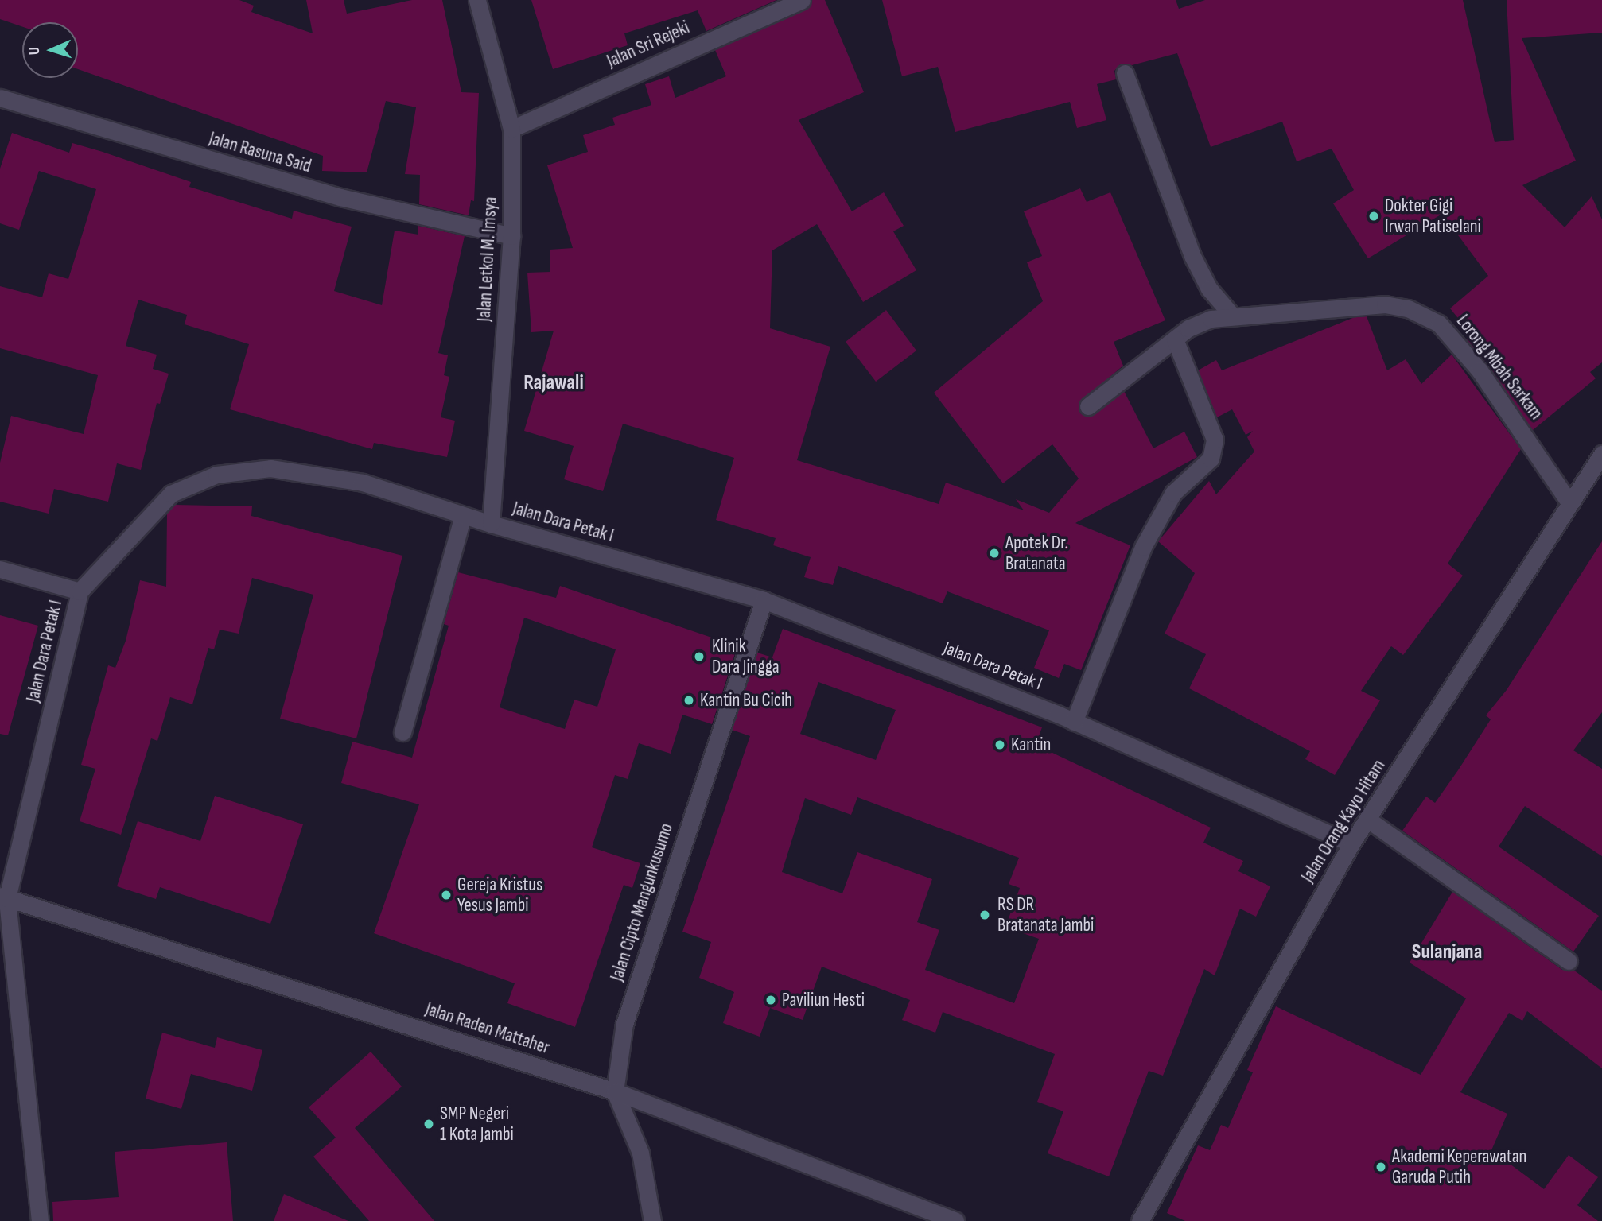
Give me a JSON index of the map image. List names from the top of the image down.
{
  "streets": {
    "street": [
      "Jalan Sri Rejeki",
      "Jalan Rasuna Said",
      "Jalan Letkol M. Imsya",
      "Lorong Mbah Sarkam",
      "Jalan Dara Petak I",
      "Jalan Orang Kayo Hitam",
      "Jalan Cipto Mangunkusumo",
      "Jalan Raden Mattaher"
    ]
  },
  "crossings": [
    ["Jalan Sri Rejeki", "Jalan Letkol M. Imsya"],
    ["Jalan Rasuna Said", "Jalan Letkol M. Imsya"],
    ["Jalan Letkol M. Imsya", "Jalan Dara Petak I"],
    ["Lorong Mbah Sarkam", "Jalan Orang Kayo Hitam"],
    ["Jalan Dara Petak I", "Jalan Orang Kayo Hitam"],
    ["Jalan Dara Petak I", "Jalan Cipto Mangunkusumo"],
    ["Jalan Dara Petak I", "Jalan Raden Mattaher"],
    ["Jalan Cipto Mangunkusumo", "Jalan Raden Mattaher"]
  ],
  "districts": ["Rajawali", "Sulanjana"],
  "places": [
    "Dokter Gigi Irwan Patiselani",
    "Apotek Dr. Bratanata",
    "Klinik Dara Jingga",
    "Kantin Bu Cicih",
    "Kantin",
    "Gereja Kristus Yesus Jambi",
    "RS DR Bratanata Jambi",
    "Paviliun Hesti",
    "SMP Negeri 1 Kota Jambi",
    "Akademi Keperawatan Garuda Putih"
  ],
  "north": "left"
}
